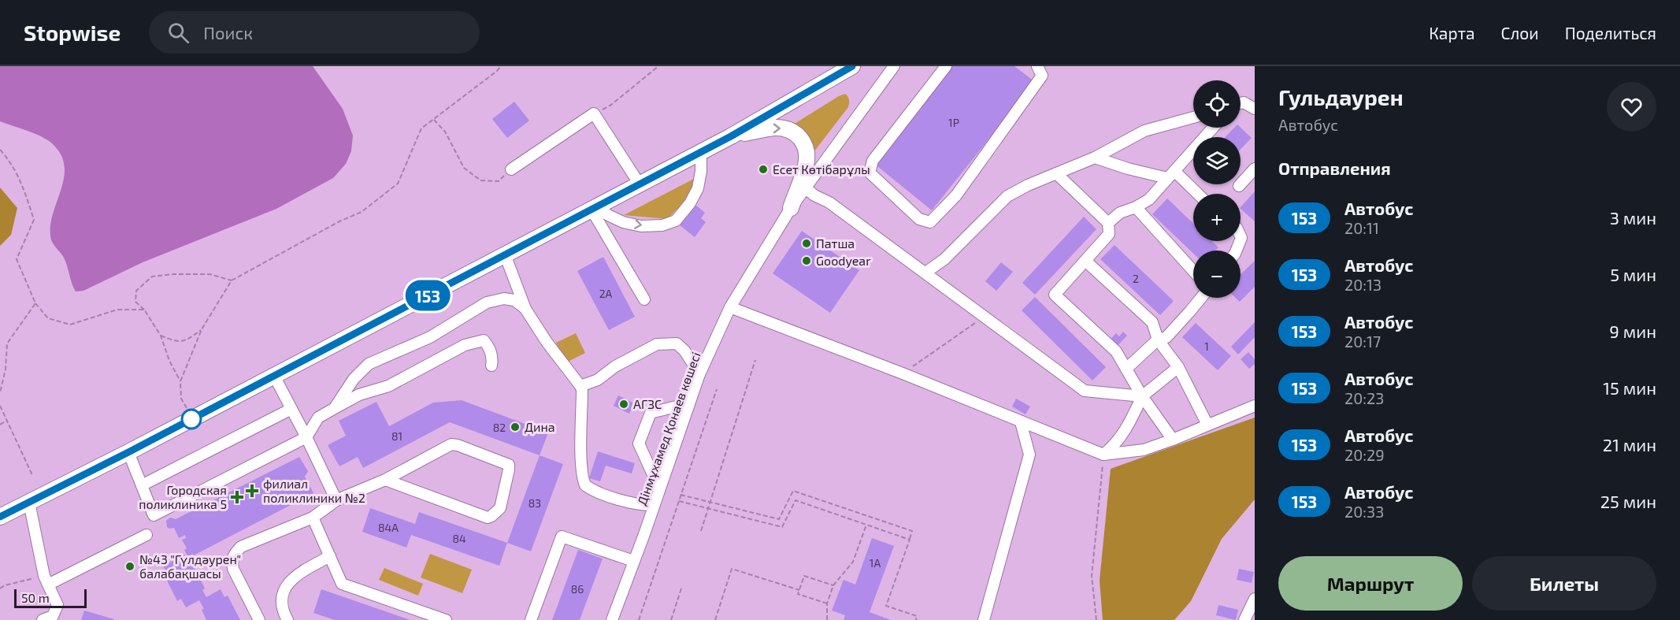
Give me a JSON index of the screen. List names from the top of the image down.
{
  "streets": {
    "street": ["Дінмұхамед Қонаев көшесі"]
  },
  "places": {
    "other": [
      "Есет Көтібарұлы",
      "Патша",
      "Goodyear",
      "АГЗС",
      "Дина",
      "№43 \"Гүлдәурен\" балабақшасы"
    ],
    "health": ["филиал поликлиники №2", "Городская поликлиника 5"]
  },
  "lines": ["bus line 153"],
  "house_numbers": [
    "1Р",
    "2",
    "2А",
    "1",
    "82",
    "81",
    "83",
    "84А",
    "84",
    "1А",
    "86"
  ],
  "scale_bar": "50 m",
  "page": {
    "header": "Stopwise",
    "search": "Поиск",
    "nav": ["Карта", "Слои", "Поделиться"],
    "on_map": "153",
    "heading": [
      ["Гульдаурен", "Автобус"],
      "Отправления"
    ],
    "map_buttons": ["+", "−"],
    "list": [
      {
        "mark": "153",
        "name": "Автобус",
        "note": "20:11",
        "value": "3 мин"
      },
      {
        "mark": "153",
        "name": "Автобус",
        "note": "20:13",
        "value": "5 мин"
      },
      {
        "mark": "153",
        "name": "Автобус",
        "note": "20:17",
        "value": "9 мин"
      },
      {
        "mark": "153",
        "name": "Автобус",
        "note": "20:23",
        "value": "15 мин"
      },
      {
        "mark": "153",
        "name": "Автобус",
        "note": "20:29",
        "value": "21 мин"
      },
      {
        "mark": "153",
        "name": "Автобус",
        "note": "20:33",
        "value": "25 мин"
      }
    ],
    "buttons": ["Маршрут", "Билеты"],
    "scale": "50 m"
  }
}
